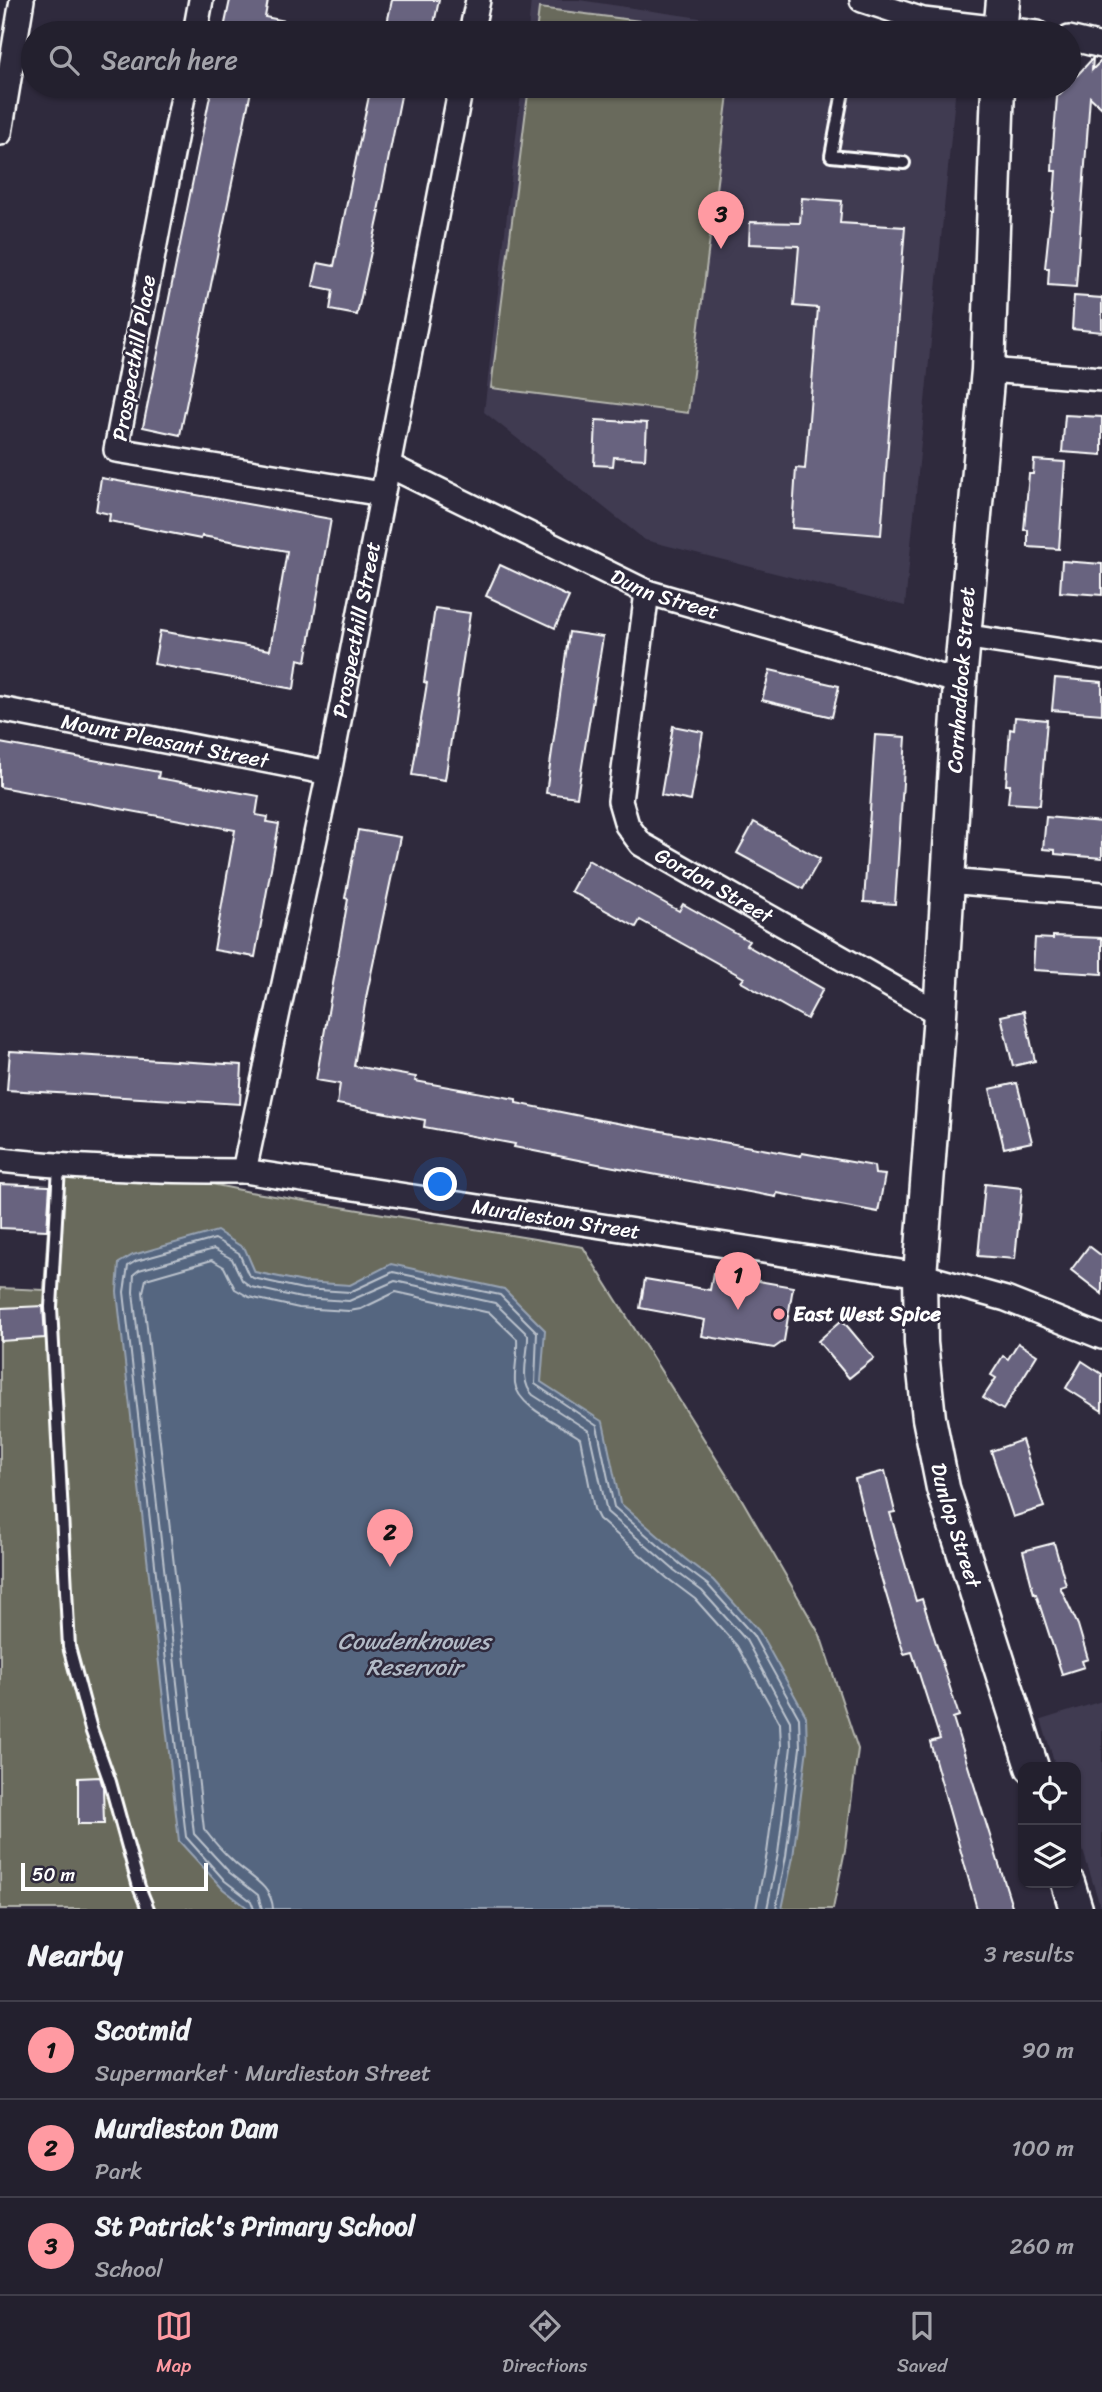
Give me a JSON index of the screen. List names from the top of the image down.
{
  "streets": {
    "main road": ["Cornhaddock Street", "Dunlop Street"],
    "street": [
      "Prospecthill Place",
      "Dunn Street",
      "Prospecthill Street",
      "Mount Pleasant Street",
      "Gordon Street",
      "Murdieston Street"
    ]
  },
  "crossings": [
    ["Prospecthill Place", "Prospecthill Street"],
    ["Dunn Street", "Prospecthill Street"],
    ["Dunn Street", "Cornhaddock Street"],
    ["Dunn Street", "Gordon Street"],
    ["Prospecthill Street", "Mount Pleasant Street"],
    ["Prospecthill Street", "Murdieston Street"],
    ["Cornhaddock Street", "Gordon Street"],
    ["Cornhaddock Street", "Murdieston Street"],
    ["Cornhaddock Street", "Dunlop Street"],
    ["Murdieston Street", "Dunlop Street"]
  ],
  "water": ["Cowdenknowes Reservoir"],
  "places": ["East West Spice"],
  "scale_bar": "50 m",
  "page": {
    "search": "Search here",
    "pins": ["3", "1", "2"],
    "scale": "50 m",
    "heading": ["Nearby", "3 results"],
    "list": [
      {
        "mark": "1",
        "name": "Scotmid",
        "note": "Supermarket · Murdieston Street",
        "value": "90 m"
      },
      {
        "mark": "2",
        "name": "Murdieston Dam",
        "note": "Park",
        "value": "100 m"
      },
      {
        "mark": "3",
        "name": "St Patrick's Primary School",
        "note": "School",
        "value": "260 m"
      }
    ],
    "nav": ["Map", "Directions", "Saved"]
  }
}
